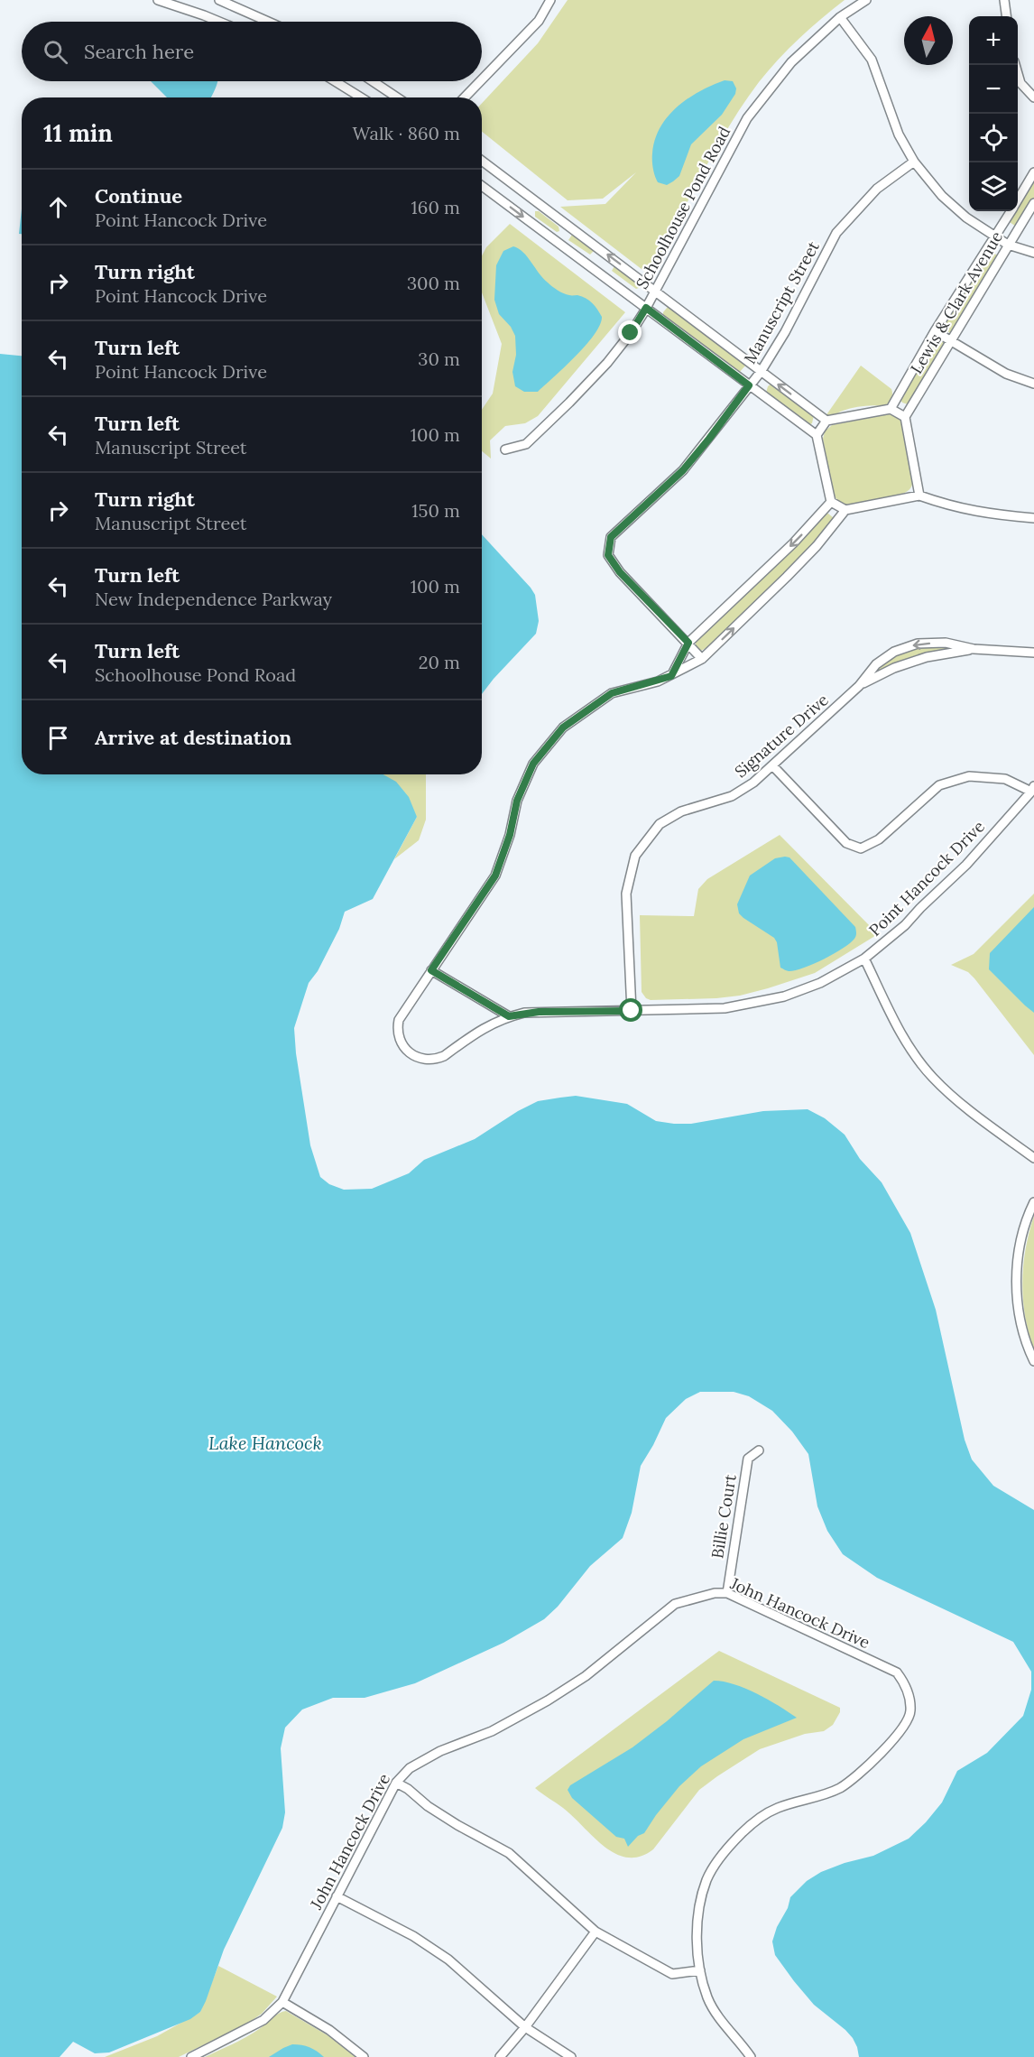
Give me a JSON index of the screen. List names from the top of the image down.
{
  "streets": {
    "street": [
      "Schoolhouse Pond Road",
      "Manuscript Street",
      "Lewis & Clark Avenue",
      "Signature Drive",
      "Point Hancock Drive",
      "Billie Court",
      "John Hancock Drive"
    ]
  },
  "crossings": [
    ["Manuscript Street", "Point Hancock Drive"],
    ["Lewis & Clark Avenue", "Point Hancock Drive"],
    ["Signature Drive", "Point Hancock Drive"],
    ["Billie Court", "John Hancock Drive"]
  ],
  "water": ["Lake Hancock"],
  "north": "top",
  "page": {
    "map_buttons": ["+", "−"],
    "search": "Search here",
    "heading": ["11 min", "Walk · 860 m"],
    "list": [
      ["Continue", "Point Hancock Drive", "160 m"],
      ["Turn right", "Point Hancock Drive", "300 m"],
      ["Turn left", "Point Hancock Drive", "30 m"],
      ["Turn left", "Manuscript Street", "100 m"],
      ["Turn right", "Manuscript Street", "150 m"],
      ["Turn left", "New Independence Parkway", "100 m"],
      ["Turn left", "Schoolhouse Pond Road", "20 m"],
      "Arrive at destination"
    ]
  }
}
